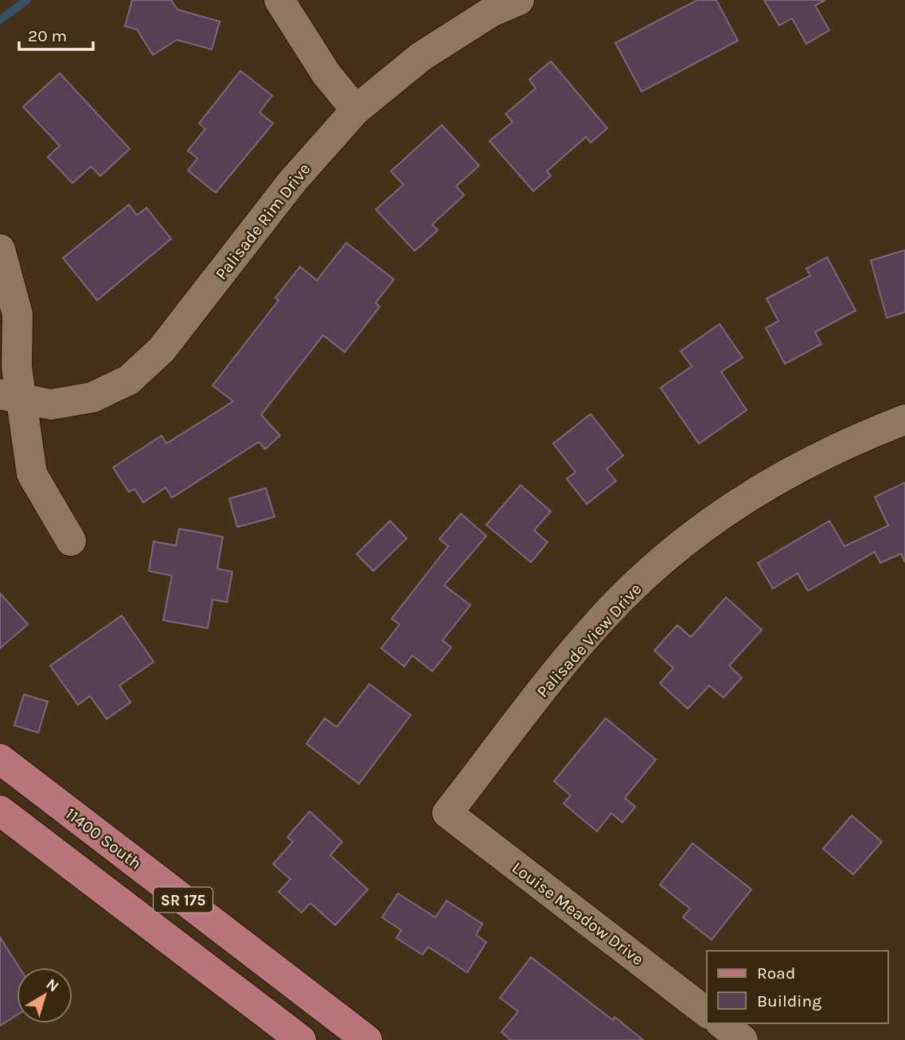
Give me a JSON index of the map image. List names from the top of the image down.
{
  "streets": {
    "main road": ["11400 South", "SR 175"],
    "street": ["Palisade Rim Drive", "Palisade View Drive", "Louise Meadow Drive"]
  },
  "crossings": [
    ["Palisade View Drive", "Louise Meadow Drive"]
  ],
  "legend": ["Road", "Building"],
  "scale_bar": "20 m",
  "north": "top right"
}
